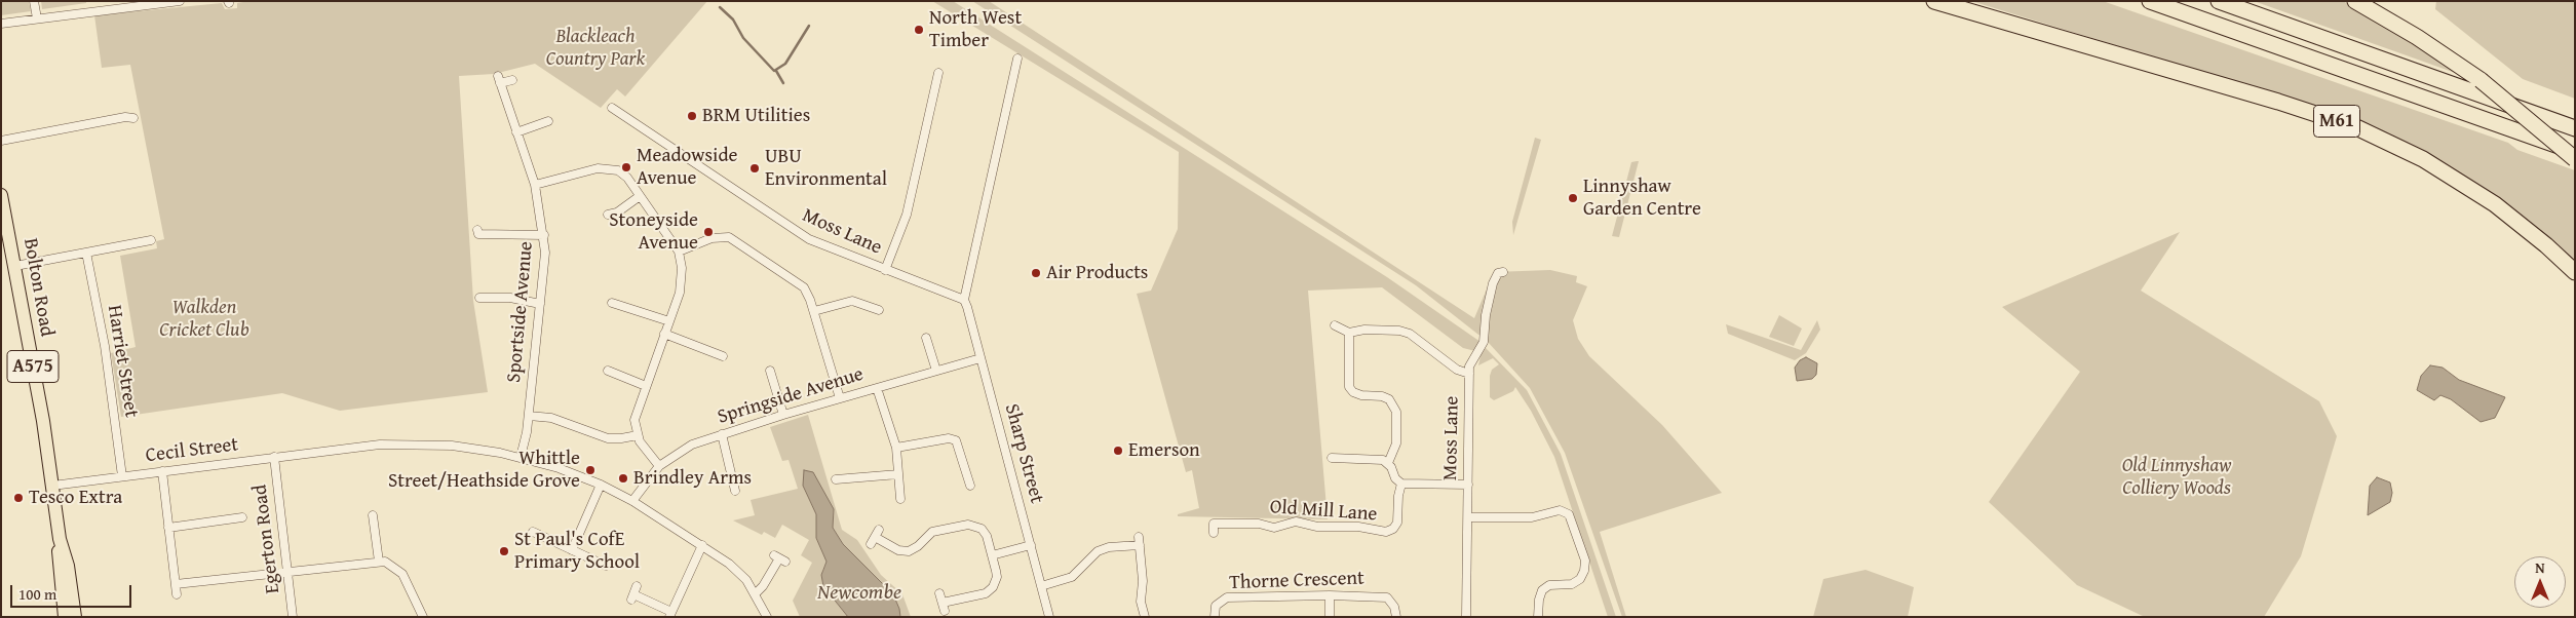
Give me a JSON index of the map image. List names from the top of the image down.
{
  "streets": {
    "highway": ["M61"],
    "main road": ["Bolton Road", "A575"],
    "street": [
      "Moss Lane",
      "Sportside Avenue",
      "Harriet Street",
      "Springside Avenue",
      "Cecil Street",
      "Sharp Street",
      "Old Mill Lane",
      "Egerton Road",
      "Thorne Crescent"
    ]
  },
  "crossings": [
    ["Moss Lane", "Sharp Street"],
    ["Bolton Road", "Cecil Street"],
    ["Sportside Avenue", "Cecil Street"],
    ["Harriet Street", "Cecil Street"],
    ["Springside Avenue", "Cecil Street"],
    ["Springside Avenue", "Sharp Street"],
    ["Cecil Street", "Egerton Road"]
  ],
  "water": ["Newcombe"],
  "parks": ["Blackleach Country Park", "Walkden Cricket Club", "Old Linnyshaw Colliery Woods"],
  "places": [
    "North West Timber",
    "BRM Utilities",
    "Meadowside Avenue",
    "UBU Environmental",
    "Linnyshaw Garden Centre",
    "Stoneyside Avenue",
    "Air Products",
    "Emerson",
    "Whittle Street/Heathside Grove",
    "Brindley Arms",
    "Tesco Extra",
    "St Paul's CofE Primary School"
  ],
  "scale_bar": "100 m",
  "north": "top"
}
